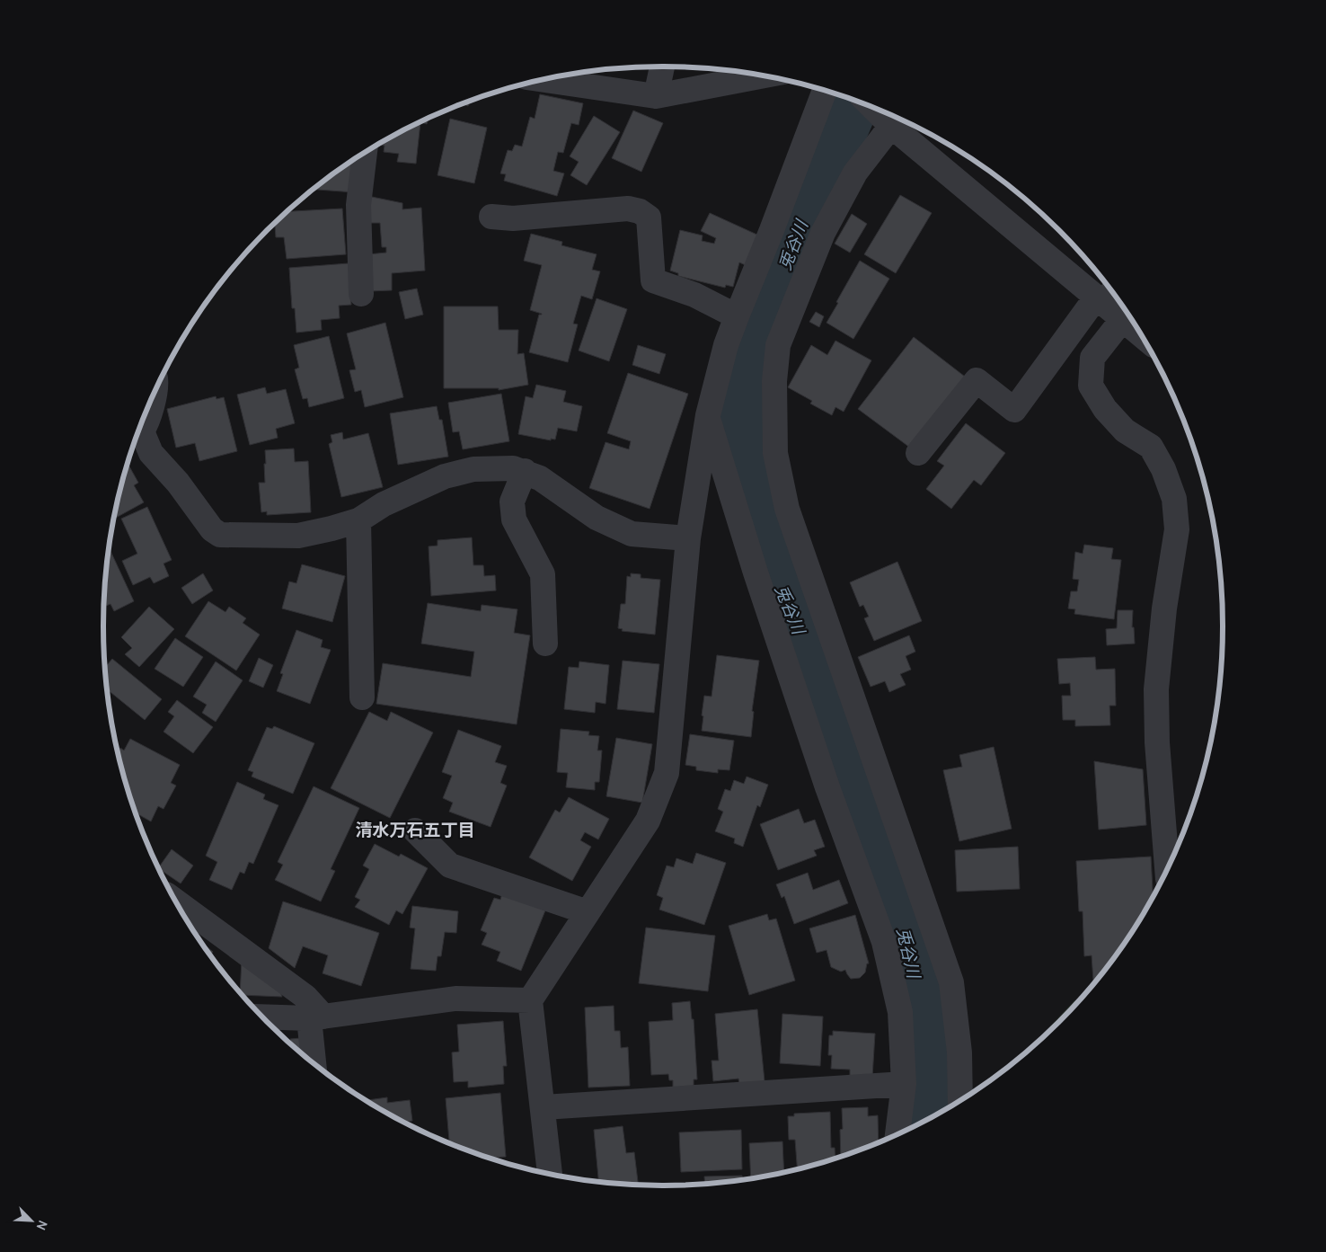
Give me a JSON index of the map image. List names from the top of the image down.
{
  "districts": ["清水万石五丁目"],
  "water": ["兎谷川"],
  "north": "bottom right"
}
